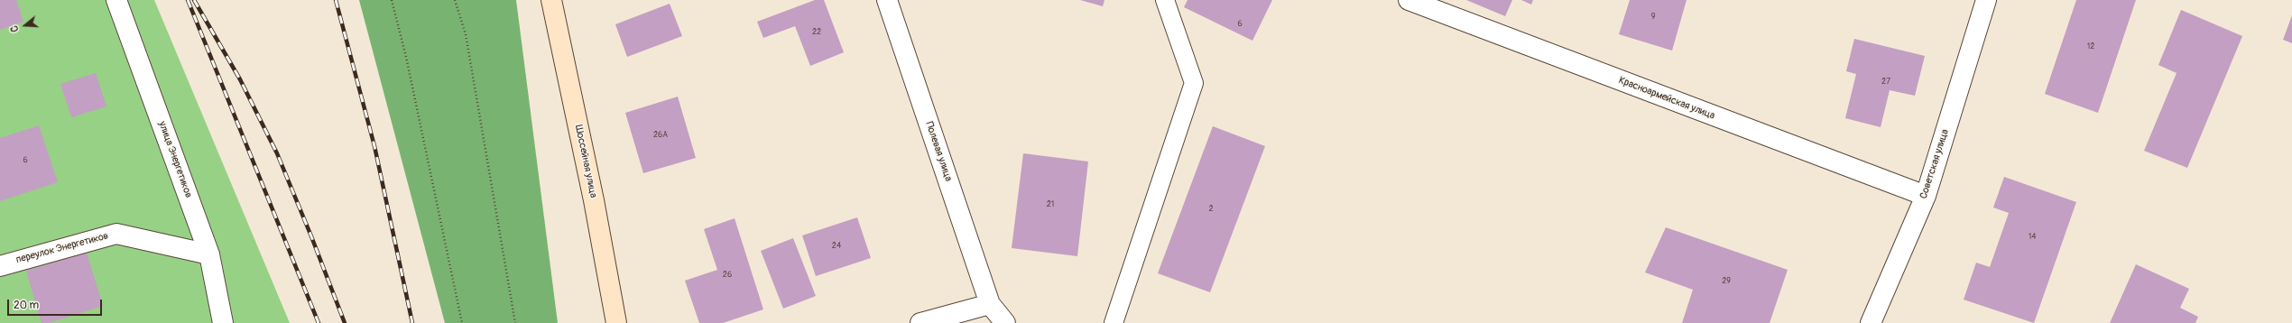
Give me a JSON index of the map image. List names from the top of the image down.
{
  "streets": {
    "main road": ["Шоссейная улица"],
    "street": [
      "Красноармейская улица",
      "Полевая улица",
      "улица Энергетиков",
      "Советская улица",
      "переулок Энергетиков"
    ]
  },
  "crossings": [
    ["Красноармейская улица", "Советская улица"],
    ["улица Энергетиков", "переулок Энергетиков"]
  ],
  "house_numbers": [
    "9",
    "6",
    "22",
    "12",
    "27",
    "26А",
    "6",
    "21",
    "2",
    "14",
    "24",
    "26",
    "29"
  ],
  "scale_bar": "20 m",
  "north": "left"
}
